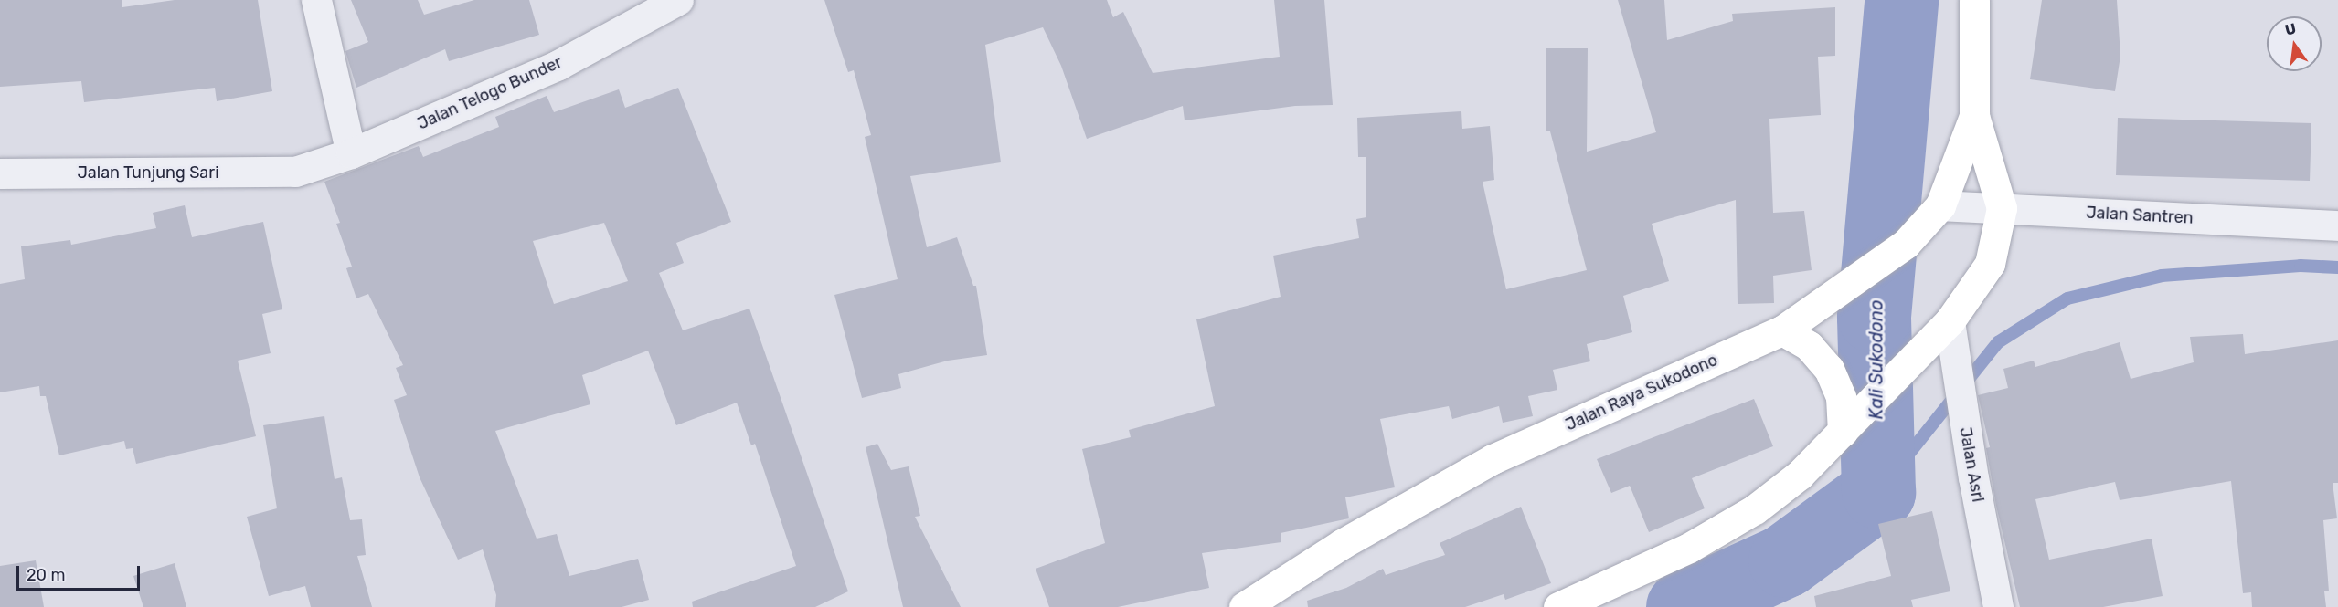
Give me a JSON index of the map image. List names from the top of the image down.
{
  "streets": {
    "main road": ["Jalan Raya Sukodono"],
    "street": [
      "Jalan Telogo Bunder",
      "Jalan Tunjung Sari",
      "Jalan Santren",
      "Jalan Asri"
    ]
  },
  "crossings": [
    ["Jalan Telogo Bunder", "Jalan Tunjung Sari"],
    ["Jalan Santren", "Jalan Raya Sukodono"],
    ["Jalan Raya Sukodono", "Jalan Asri"]
  ],
  "water": ["Kali Sukodono"],
  "scale_bar": "20 m",
  "north": "top"
}
